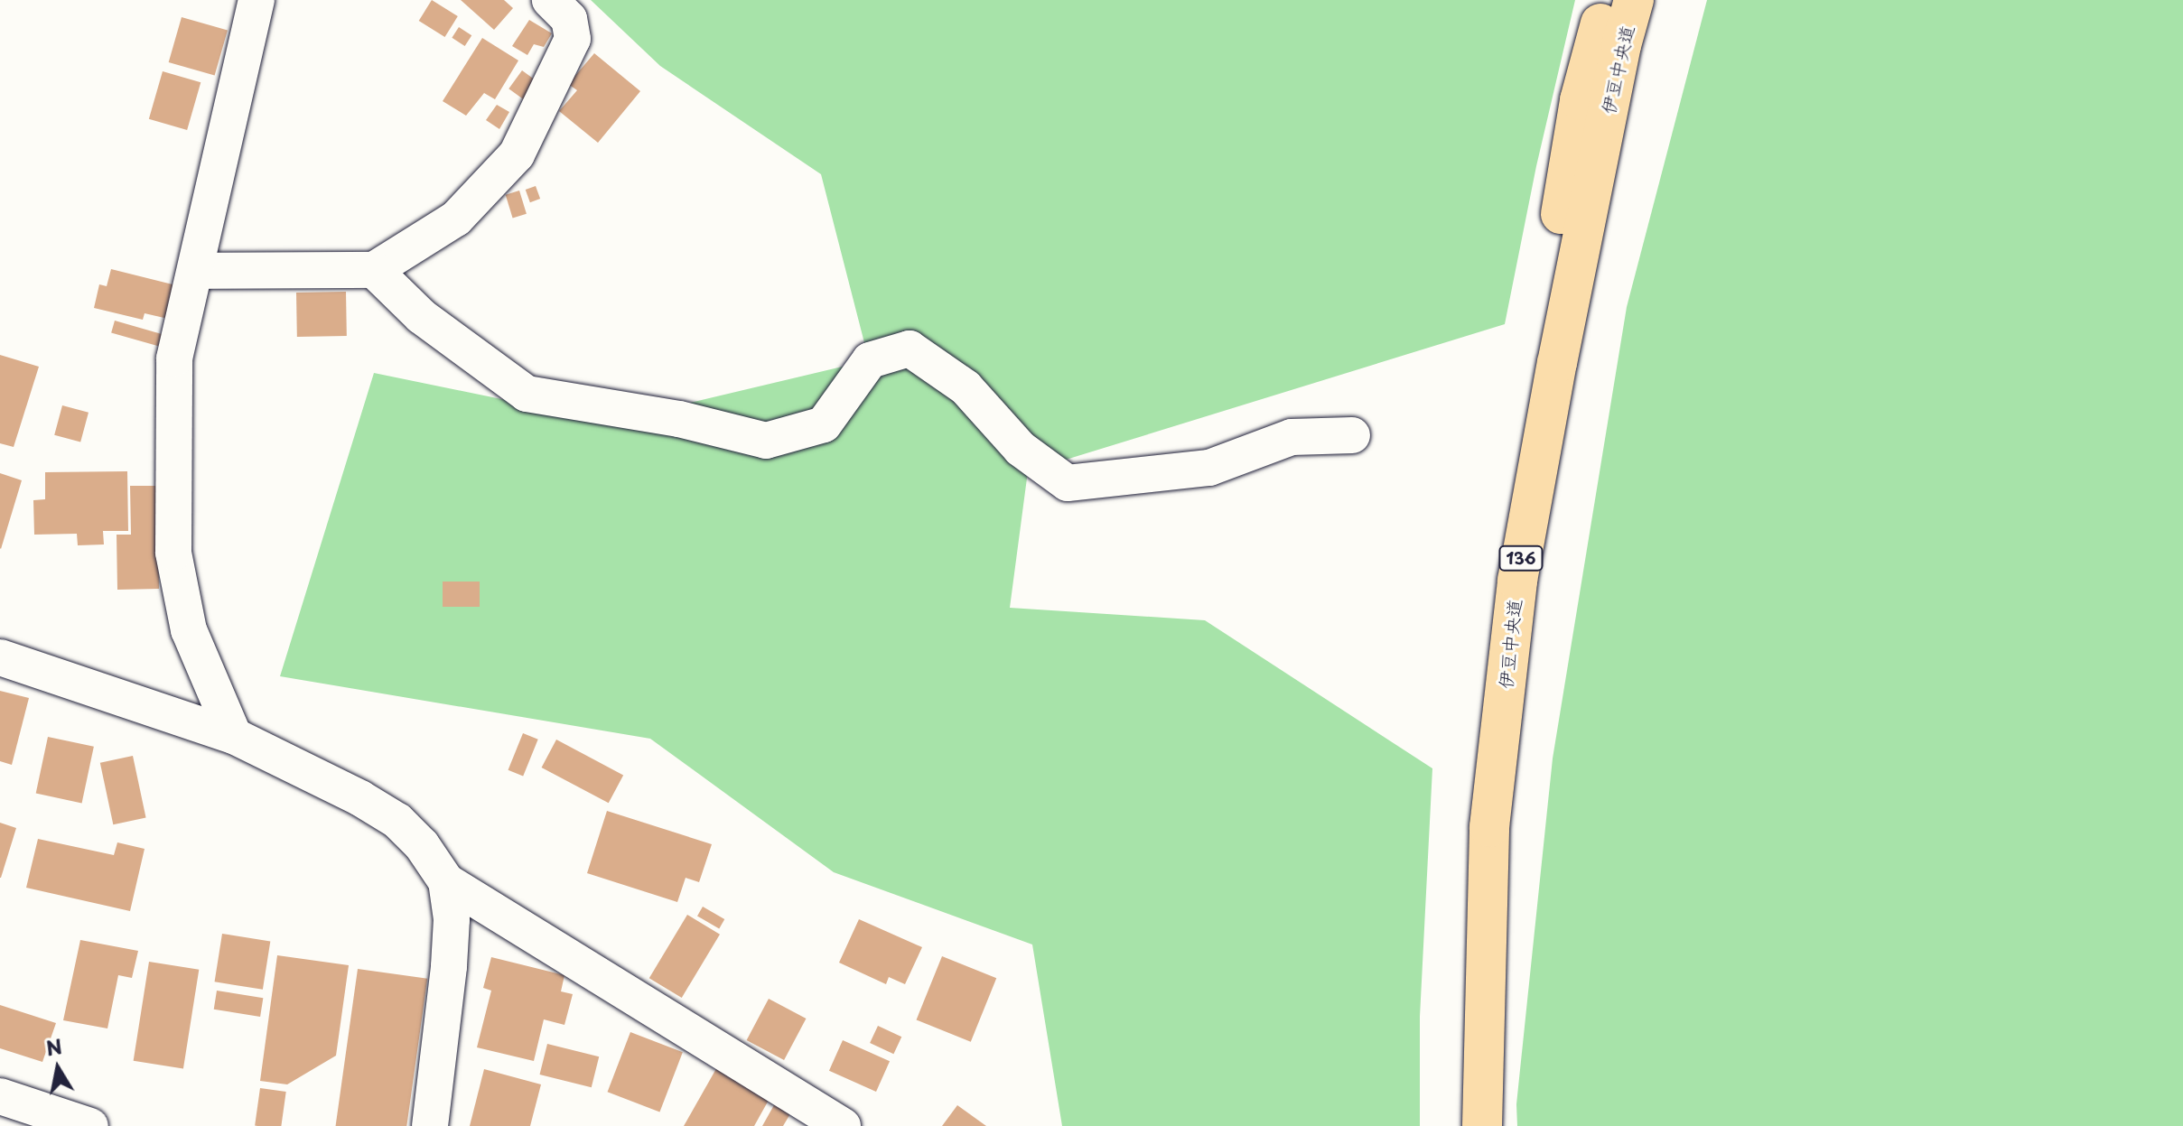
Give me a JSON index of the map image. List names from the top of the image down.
{
  "streets": {
    "highway": ["伊豆中央道", "136"]
  },
  "north": "top"
}
